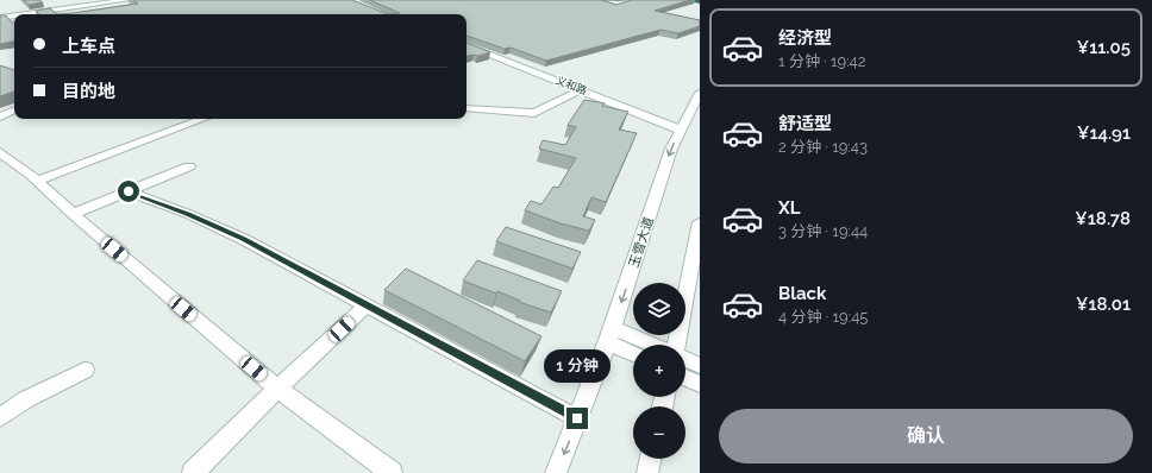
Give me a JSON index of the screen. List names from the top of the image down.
{
  "streets": {
    "street": ["义和路", "玉雪大道"]
  },
  "crossings": [
    ["义和路", "玉雪大道"]
  ],
  "page": {
    "list": [
      {
        "name": "经济型",
        "note": "1 分钟 · 19:42",
        "value": "¥11.05"
      },
      {
        "name": "舒适型",
        "note": "2 分钟 · 19:43",
        "value": "¥14.91"
      },
      {
        "name": "XL",
        "note": "3 分钟 · 19:44",
        "value": "¥18.78"
      },
      {
        "name": "Black",
        "note": "4 分钟 · 19:45",
        "value": "¥18.01"
      }
    ],
    "banner": ["上车点", "目的地"],
    "map_buttons": ["+", "−"],
    "bubble": "1 分钟",
    "buttons": "确认"
  }
}
